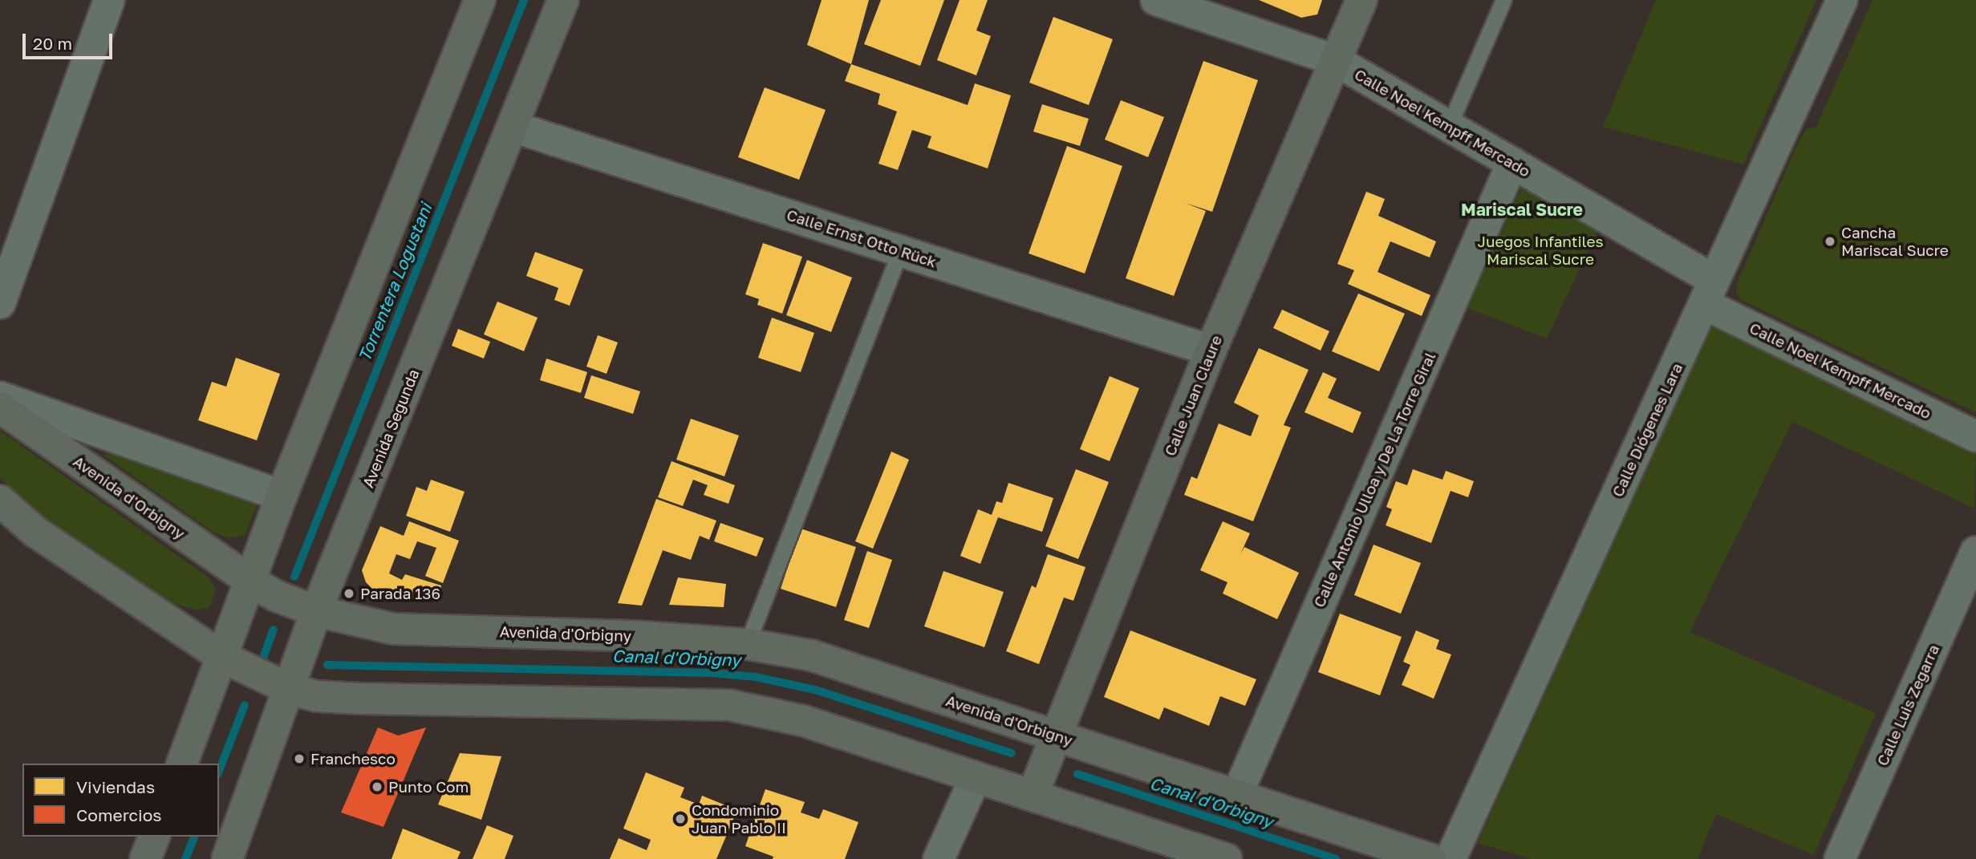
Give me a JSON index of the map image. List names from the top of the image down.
{
  "streets": {
    "main road": ["Calle Juan Claure", "Avenida Segunda", "Avenida d'Orbigny"],
    "street": [
      "Calle Noel Kempff Mercado",
      "Calle Ernst Otto Rück",
      "Calle Diógenes Lara",
      "Calle Antonio Ulloa y De La Torre Giral",
      "Calle Luis Zegarra"
    ]
  },
  "crossings": [
    ["Calle Noel Kempff Mercado", "Calle Juan Claure"],
    ["Calle Noel Kempff Mercado", "Calle Diógenes Lara"],
    ["Calle Noel Kempff Mercado", "Calle Antonio Ulloa y De La Torre Giral"],
    ["Calle Ernst Otto Rück", "Calle Juan Claure"],
    ["Calle Ernst Otto Rück", "Avenida Segunda"],
    ["Calle Juan Claure", "Avenida d'Orbigny"],
    ["Avenida Segunda", "Avenida d'Orbigny"],
    ["Calle Antonio Ulloa y De La Torre Giral", "Avenida d'Orbigny"]
  ],
  "districts": ["Mariscal Sucre"],
  "water": ["Torrentera Logustani", "Canal d'Orbigny"],
  "parks": ["Juegos Infantiles Mariscal Sucre"],
  "places": [
    "Cancha Mariscal Sucre",
    "Parada 136",
    "Franchesco",
    "Punto Com",
    "Condominio Juan Pablo II"
  ],
  "legend": ["Viviendas", "Comercios"],
  "scale_bar": "20 m"
}
